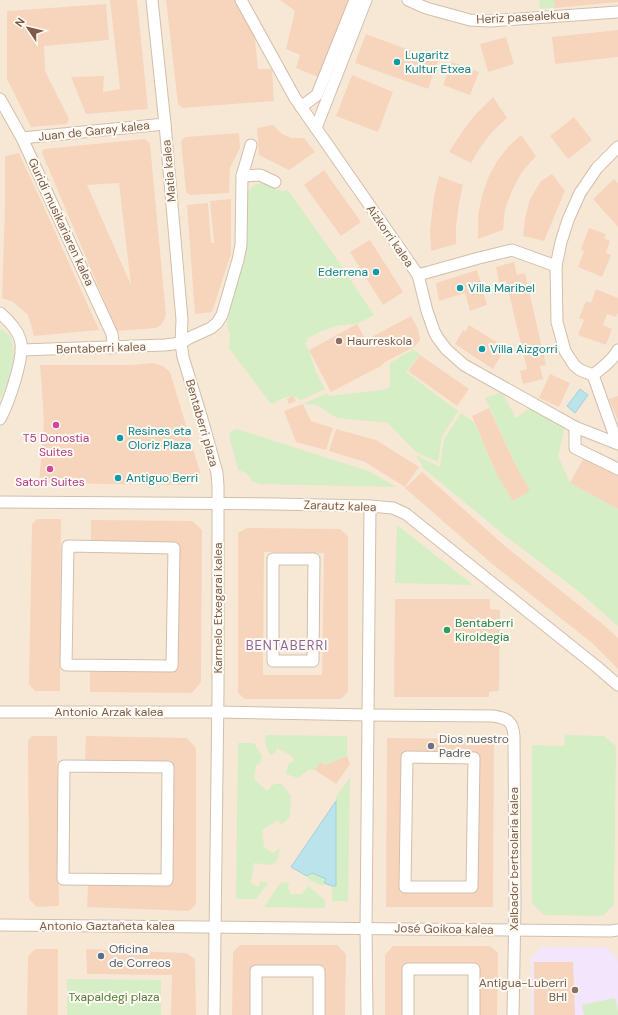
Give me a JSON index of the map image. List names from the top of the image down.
{
  "streets": {
    "street": [
      "Heriz pasealekua",
      "Juan de Garay kalea",
      "Matia kalea",
      "Guridi musikariaren kalea",
      "Aizkorri kalea",
      "Bentaberri kalea",
      "Bentaberri plaza",
      "Zarautz kalea",
      "Karmelo Etxegarai kalea",
      "Antonio Arzak kalea",
      "Xalbador bertsolaria kalea",
      "Antonio Gaztañeta kalea",
      "José Goikoa kalea"
    ]
  },
  "crossings": [
    ["Juan de Garay kalea", "Matia kalea"],
    ["Juan de Garay kalea", "Guridi musikariaren kalea"],
    ["Matia kalea", "Bentaberri kalea"],
    ["Matia kalea", "Bentaberri plaza"],
    ["Guridi musikariaren kalea", "Bentaberri kalea"],
    ["Bentaberri kalea", "Bentaberri plaza"],
    ["Bentaberri plaza", "Zarautz kalea"],
    ["Bentaberri plaza", "Karmelo Etxegarai kalea"],
    ["Zarautz kalea", "Karmelo Etxegarai kalea"],
    ["Karmelo Etxegarai kalea", "Antonio Arzak kalea"],
    ["Karmelo Etxegarai kalea", "Antonio Gaztañeta kalea"],
    ["Antonio Arzak kalea", "Xalbador bertsolaria kalea"],
    ["Xalbador bertsolaria kalea", "José Goikoa kalea"],
    ["Antonio Gaztañeta kalea", "José Goikoa kalea"]
  ],
  "districts": ["BENTABERRI"],
  "parks": ["Txapaldegi plaza"],
  "places": [
    "Lugaritz Kultur Etxea",
    "Ederrena",
    "Villa Maribel",
    "Haurreskola",
    "Villa Aizgorri",
    "T5 Donostia Suites",
    "Resines eta Oloriz Plaza",
    "Satori Suites",
    "Antiguo Berri",
    "Bentaberri Kiroldegia",
    "Dios nuestro Padre",
    "Oficina de Correos",
    "Antigua-Luberri BHI"
  ],
  "north": "top left"
}
